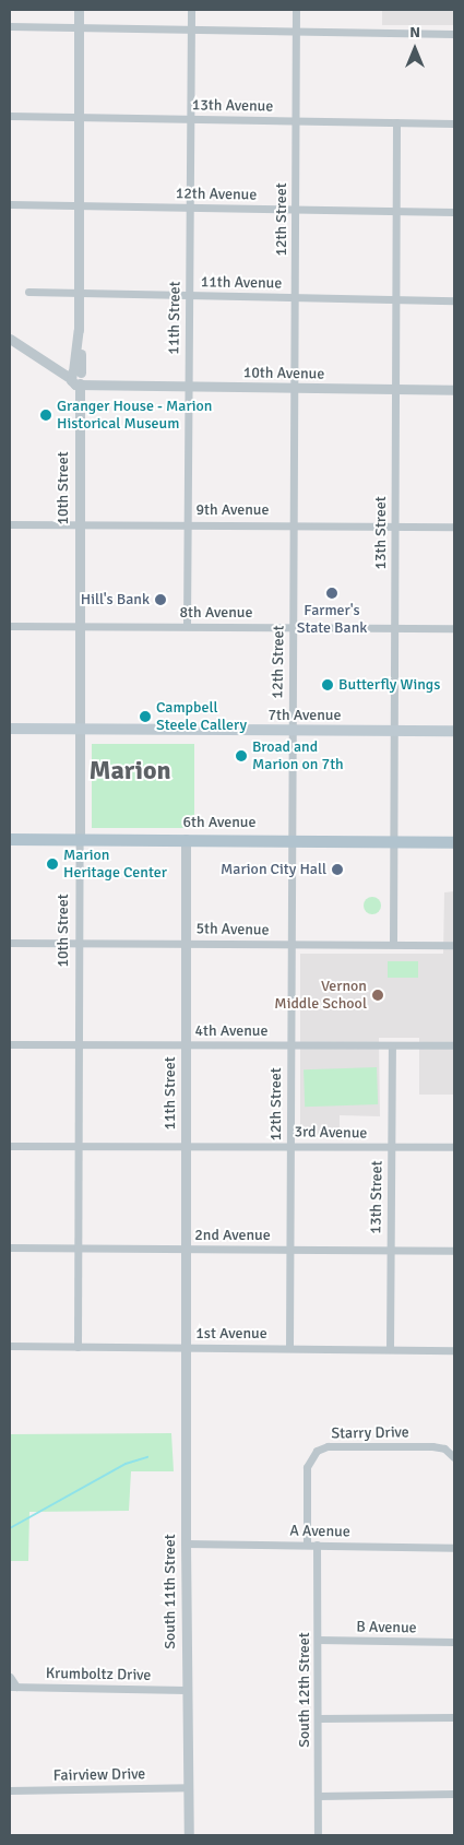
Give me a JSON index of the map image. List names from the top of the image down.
{
  "streets": {
    "main road": ["7th Avenue", "6th Avenue"],
    "street": [
      "13th Avenue",
      "12th Avenue",
      "12th Street",
      "11th Avenue",
      "11th Street",
      "10th Avenue",
      "10th Street",
      "9th Avenue",
      "13th Street",
      "8th Avenue",
      "5th Avenue",
      "4th Avenue",
      "3rd Avenue",
      "2nd Avenue",
      "1st Avenue",
      "Starry Drive",
      "A Avenue",
      "South 11th Street",
      "B Avenue",
      "Krumboltz Drive",
      "South 12th Street",
      "Fairview Drive"
    ]
  },
  "crossings": [
    ["13th Avenue", "12th Street"],
    ["13th Avenue", "11th Street"],
    ["13th Avenue", "10th Street"],
    ["13th Avenue", "13th Street"],
    ["12th Avenue", "12th Street"],
    ["12th Avenue", "11th Street"],
    ["12th Avenue", "10th Street"],
    ["12th Avenue", "13th Street"],
    ["12th Street", "11th Avenue"],
    ["12th Street", "10th Avenue"],
    ["12th Street", "9th Avenue"],
    ["12th Street", "8th Avenue"],
    ["12th Street", "7th Avenue"],
    ["12th Street", "6th Avenue"],
    ["12th Street", "5th Avenue"],
    ["12th Street", "4th Avenue"],
    ["12th Street", "3rd Avenue"],
    ["12th Street", "2nd Avenue"],
    ["12th Street", "1st Avenue"],
    ["11th Avenue", "11th Street"],
    ["11th Avenue", "10th Street"],
    ["11th Avenue", "13th Street"],
    ["11th Street", "10th Avenue"],
    ["11th Street", "9th Avenue"],
    ["11th Street", "8th Avenue"],
    ["11th Street", "6th Avenue"],
    ["11th Street", "5th Avenue"],
    ["11th Street", "4th Avenue"],
    ["11th Street", "3rd Avenue"],
    ["11th Street", "2nd Avenue"],
    ["11th Street", "1st Avenue"],
    ["11th Street", "South 11th Street"],
    ["10th Avenue", "10th Street"],
    ["10th Avenue", "13th Street"],
    ["10th Street", "9th Avenue"],
    ["10th Street", "8th Avenue"],
    ["10th Street", "7th Avenue"],
    ["10th Street", "6th Avenue"],
    ["10th Street", "5th Avenue"],
    ["10th Street", "4th Avenue"],
    ["10th Street", "3rd Avenue"],
    ["10th Street", "2nd Avenue"],
    ["10th Street", "1st Avenue"],
    ["9th Avenue", "13th Street"],
    ["13th Street", "8th Avenue"],
    ["13th Street", "7th Avenue"],
    ["13th Street", "6th Avenue"],
    ["13th Street", "5th Avenue"],
    ["13th Street", "4th Avenue"],
    ["13th Street", "3rd Avenue"],
    ["13th Street", "2nd Avenue"],
    ["13th Street", "1st Avenue"],
    ["1st Avenue", "South 11th Street"],
    ["Starry Drive", "A Avenue"],
    ["A Avenue", "South 11th Street"],
    ["A Avenue", "South 12th Street"],
    ["South 11th Street", "Krumboltz Drive"],
    ["South 11th Street", "Fairview Drive"],
    ["B Avenue", "South 12th Street"]
  ],
  "districts": ["Marion"],
  "places": [
    "Granger House - Marion Historical Museum",
    "Farmer's State Bank",
    "Hill's Bank",
    "Butterfly Wings",
    "Campbell Steele Callery",
    "Broad and Marion on 7th",
    "Marion Heritage Center",
    "Marion City Hall",
    "Vernon Middle School"
  ],
  "north": "top"
}
